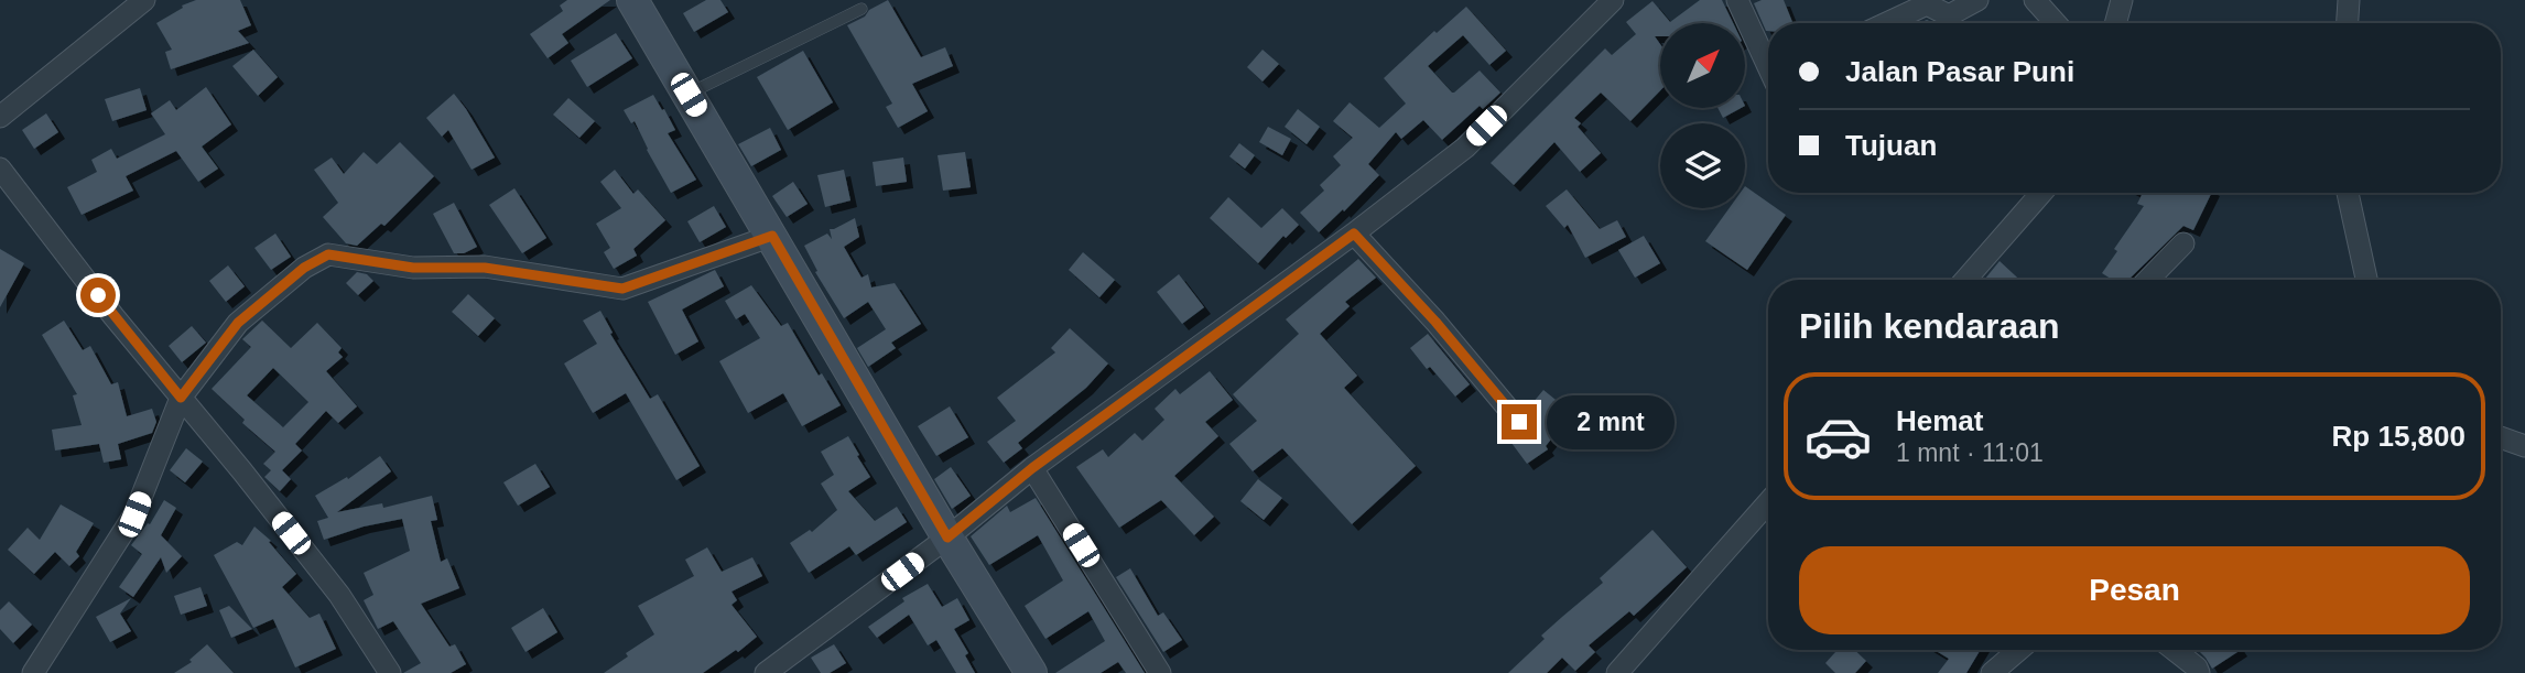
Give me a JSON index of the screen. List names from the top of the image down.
{
  "north": "top right",
  "page": {
    "banner": ["Jalan Pasar Puni", "Tujuan"],
    "heading": "Pilih kendaraan",
    "list": [
      {
        "name": "Hemat",
        "note": "1 mnt · 11:01",
        "value": "Rp 15,800"
      }
    ],
    "bubble": "2 mnt",
    "buttons": "Pesan"
  }
}
